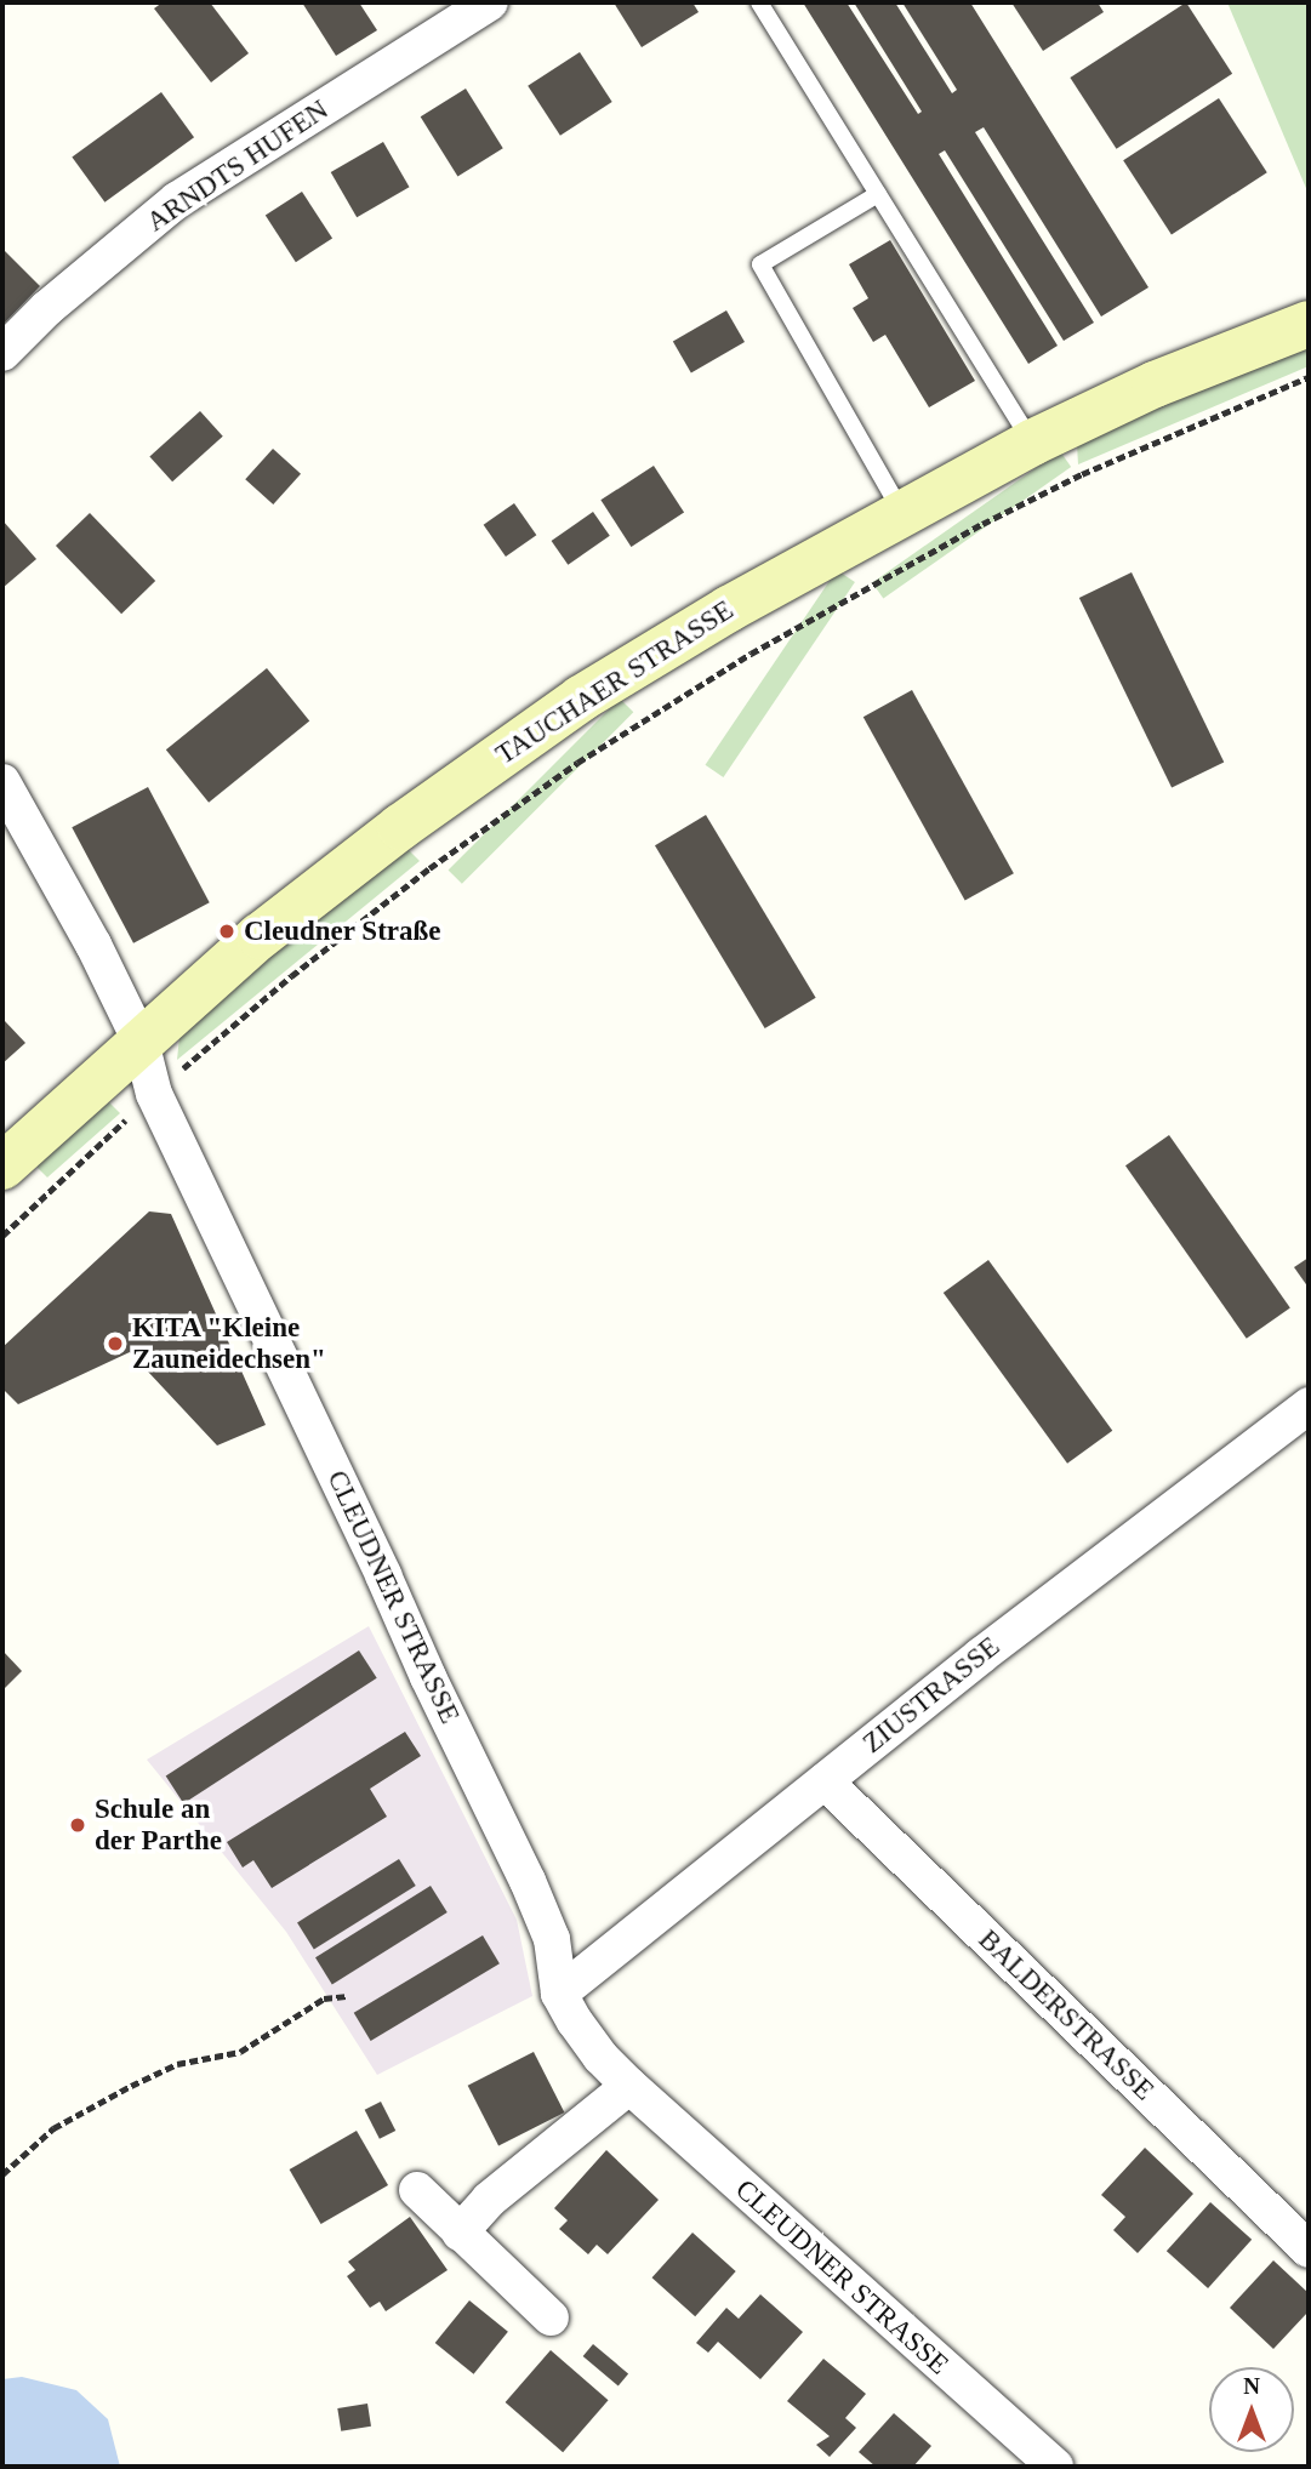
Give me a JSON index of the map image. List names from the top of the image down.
{
  "streets": {
    "main road": ["TAUCHAER STRASSE"],
    "street": [
      "ARNDTS HUFEN",
      "CLEUDNER STRASSE",
      "ZIUSTRASSE",
      "BALDERSTRASSE"
    ]
  },
  "crossings": [
    ["TAUCHAER STRASSE", "CLEUDNER STRASSE"],
    ["CLEUDNER STRASSE", "ZIUSTRASSE"],
    ["ZIUSTRASSE", "BALDERSTRASSE"]
  ],
  "places": ["Cleudner Straße", "KITA \"Kleine Zauneidechsen\"", "Schule an der Parthe"],
  "north": "top"
}
